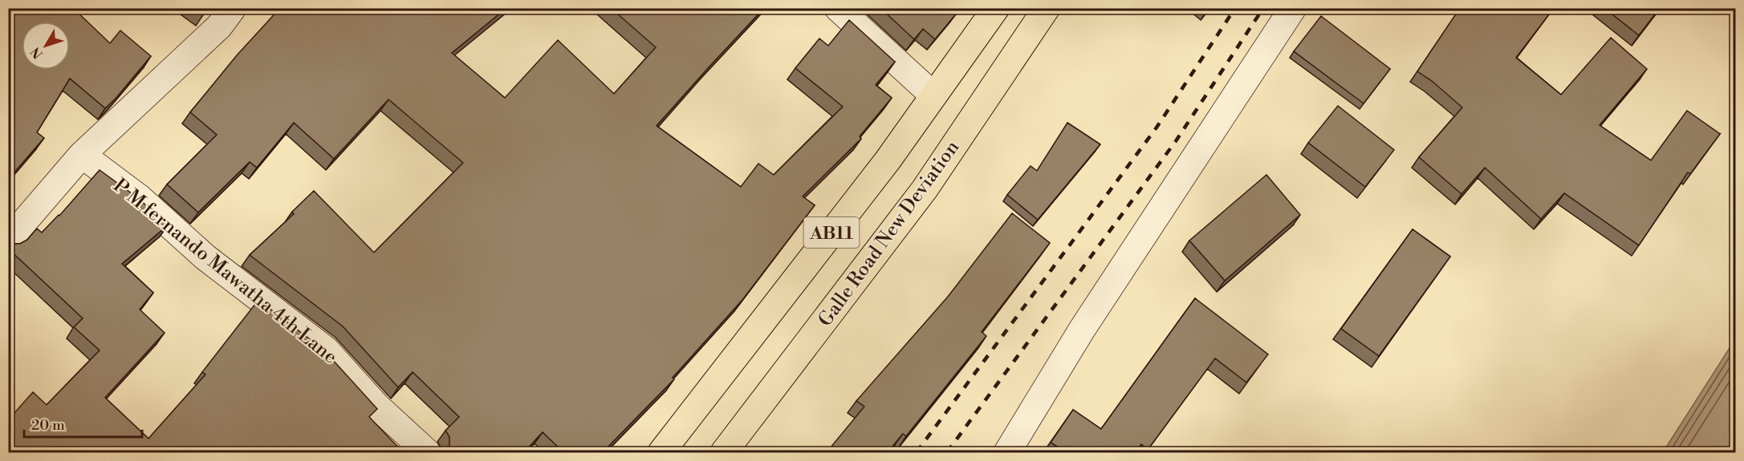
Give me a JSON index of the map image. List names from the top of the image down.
{
  "streets": {
    "main road": ["AB11", "Galle Road New Deviation"],
    "street": ["P M fernando Mawatha 4th Lane"]
  },
  "scale_bar": "20 m",
  "north": "bottom left"
}
